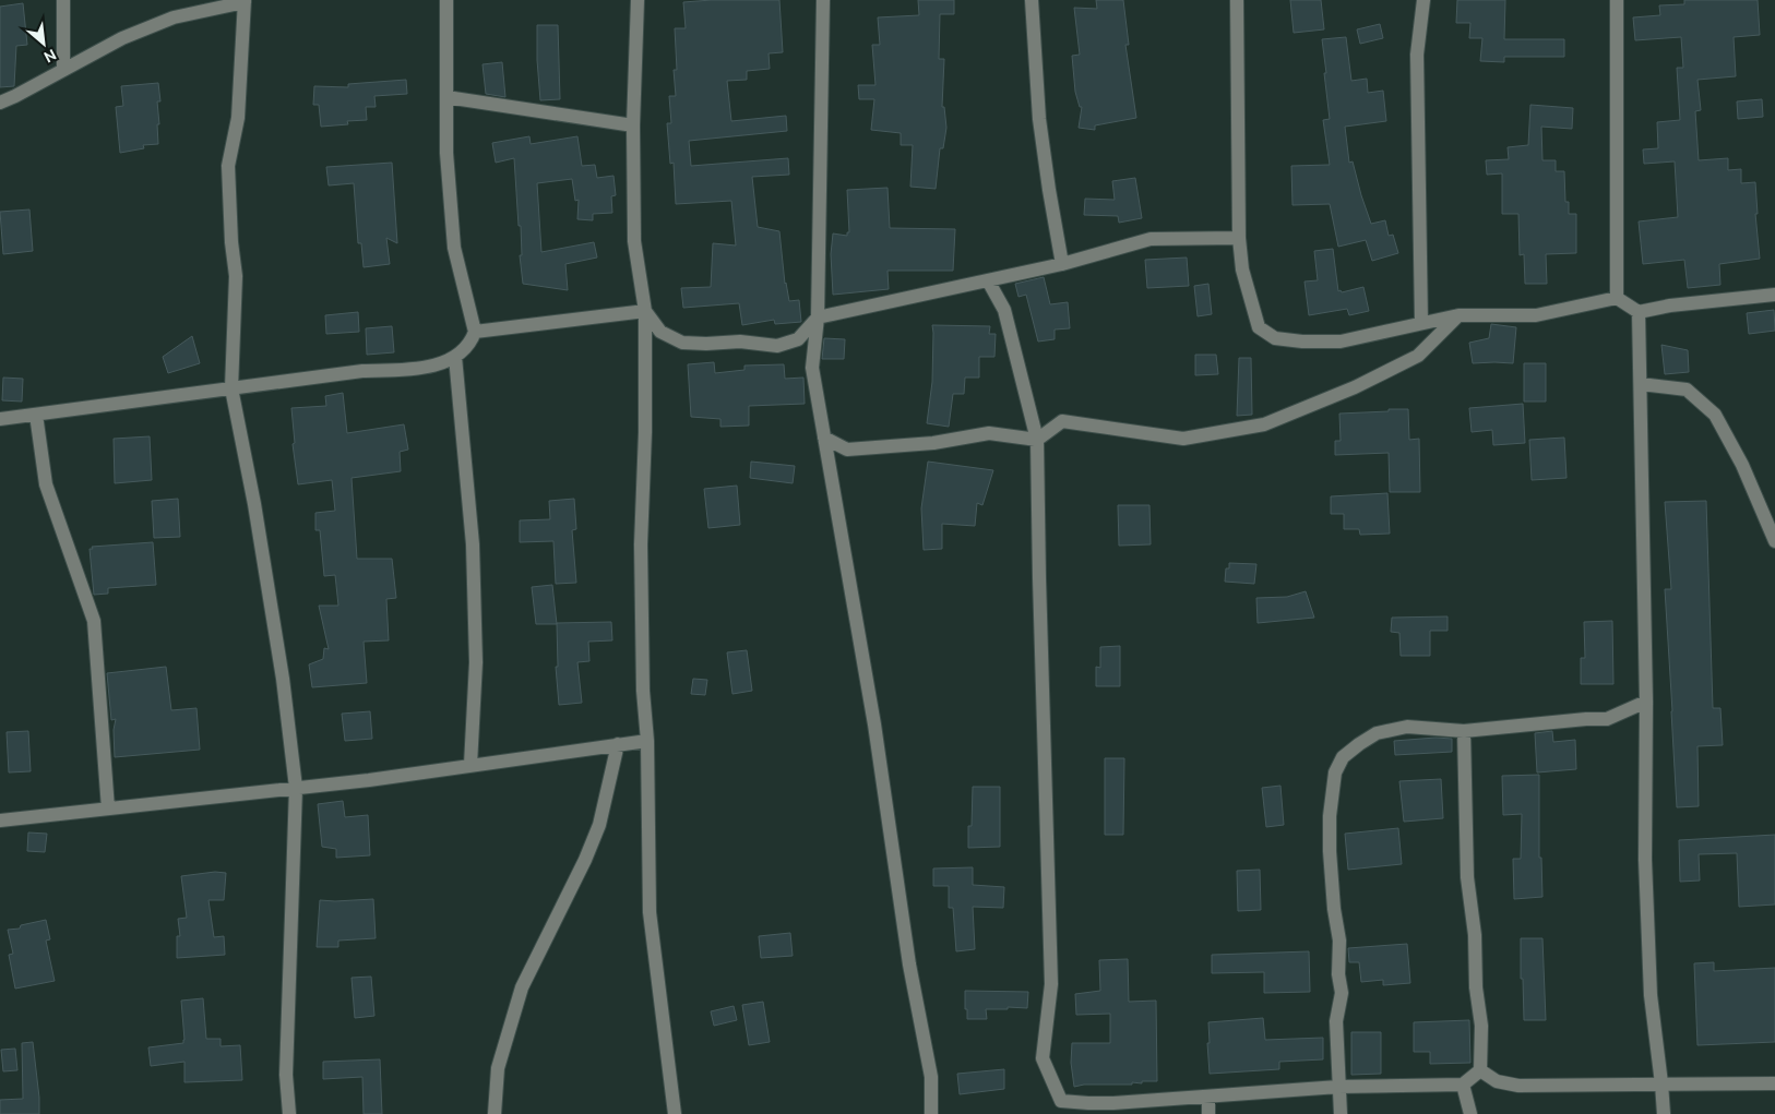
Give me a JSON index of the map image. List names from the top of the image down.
{
  "north": "bottom right"
}
